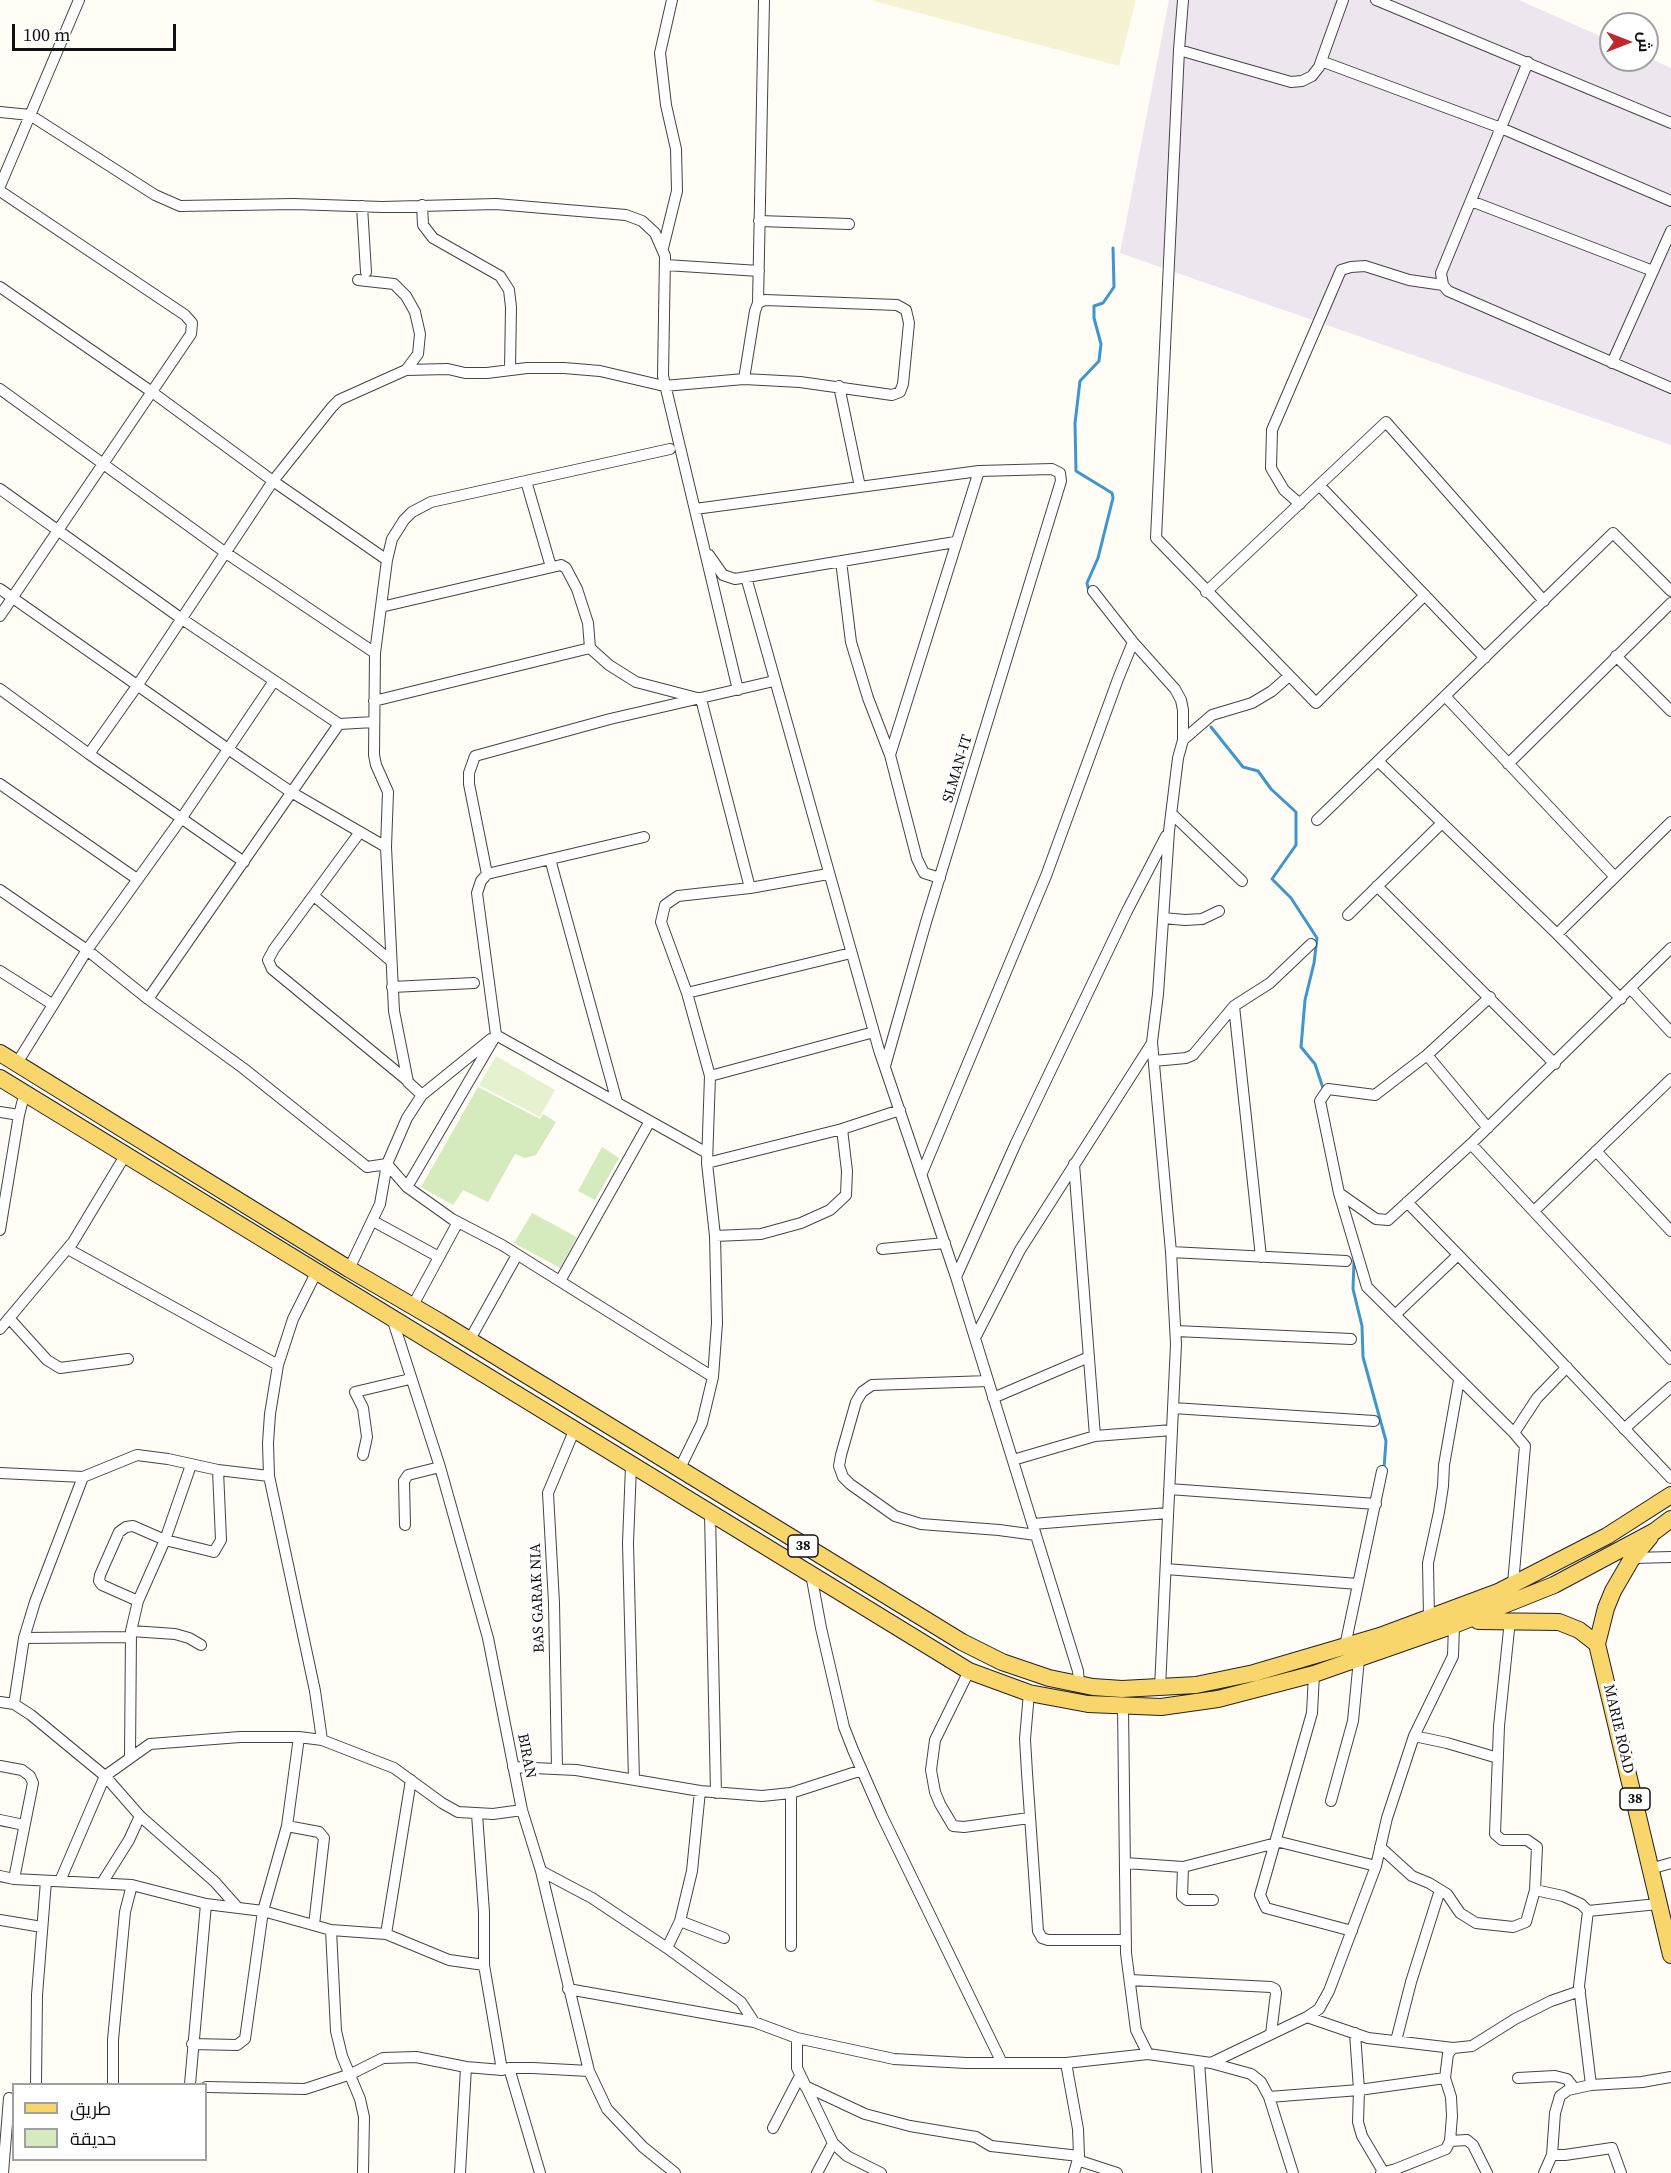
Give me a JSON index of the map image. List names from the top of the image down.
{
  "streets": {
    "main road": ["38", "MARIE ROAD"],
    "street": ["SLMAN-IT", "BAS GARAK NIA", "BIRAN"]
  },
  "crossings": [
    ["38", "BAS GARAK NIA"],
    ["38", "MARIE ROAD"],
    ["38", "BIRAN"]
  ],
  "legend": ["طريق", "حديقة"],
  "scale_bar": "100 m",
  "north": "right"
}
